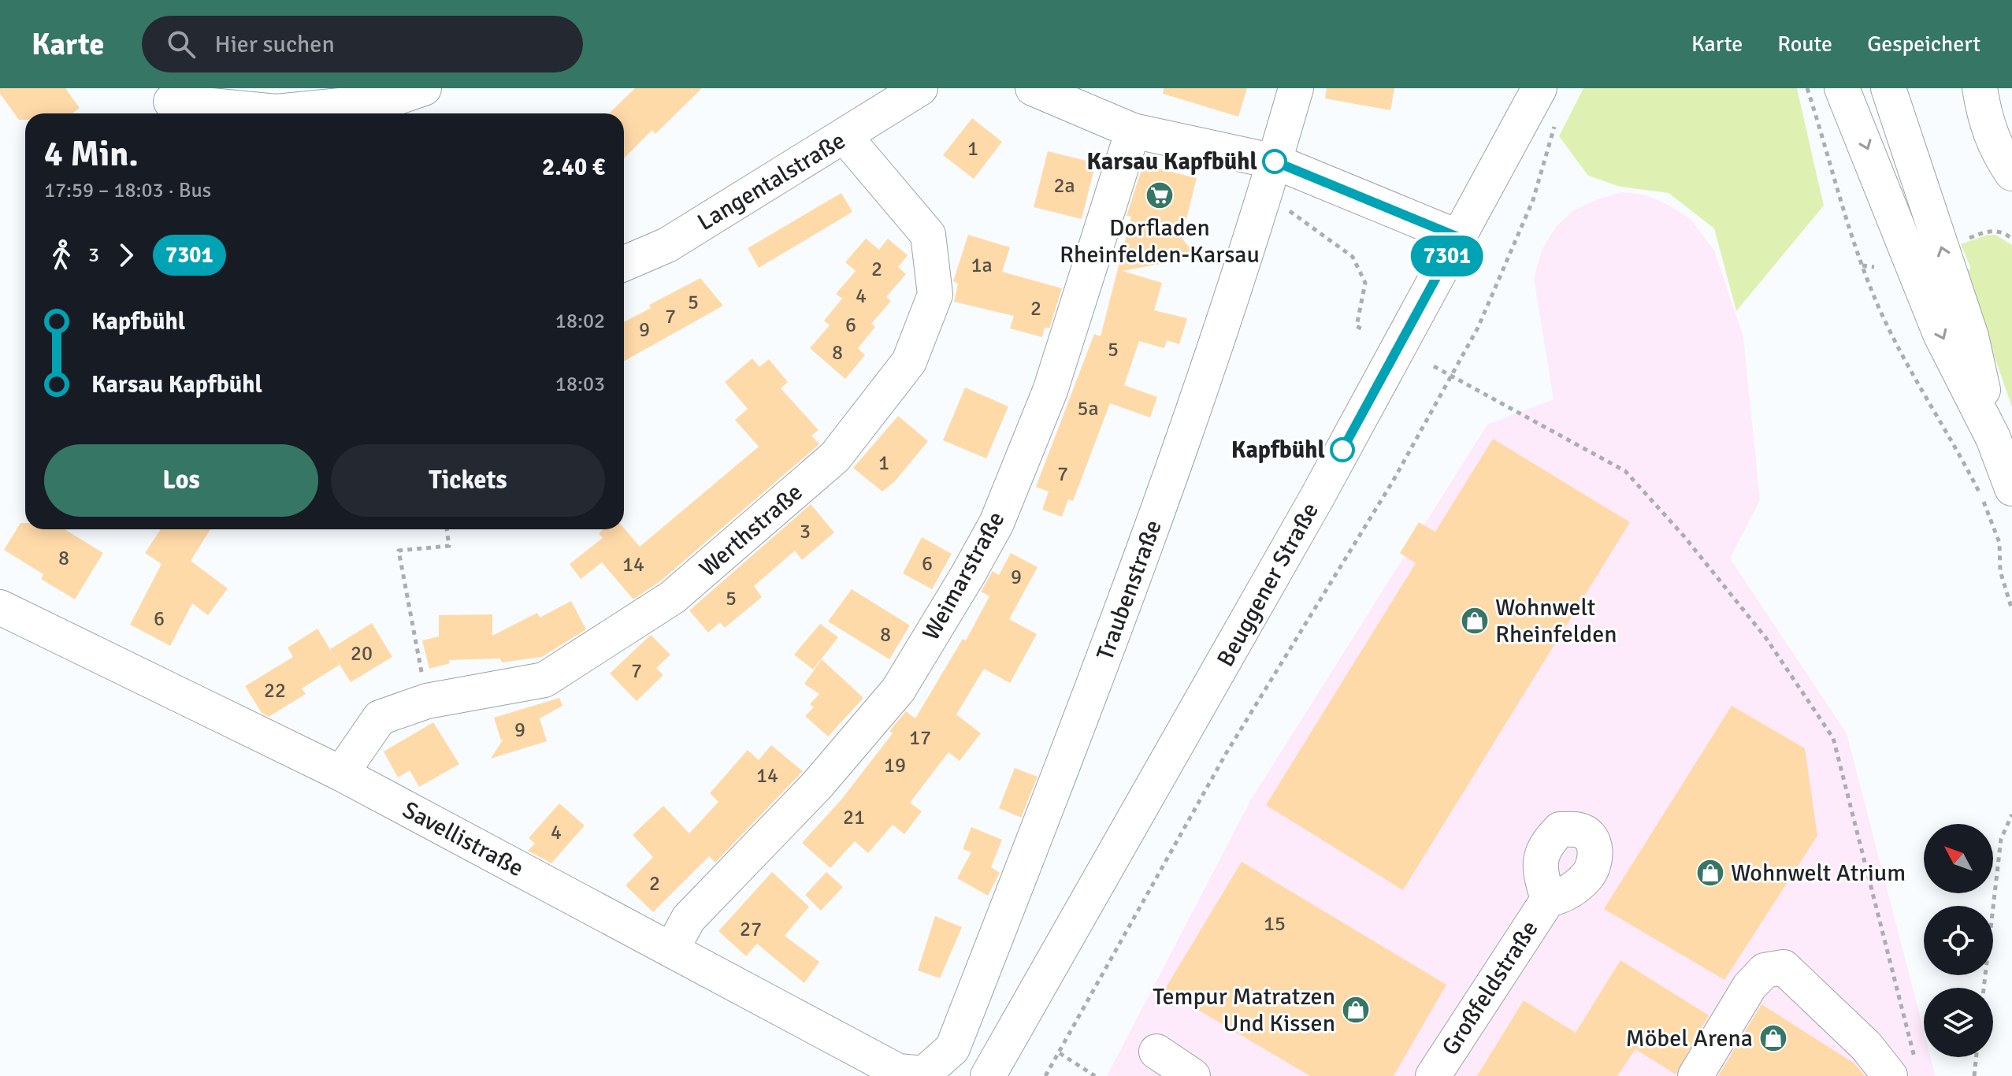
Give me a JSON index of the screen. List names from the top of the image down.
{
  "streets": {
    "street": [
      "Langentalstraße",
      "Werthstraße",
      "Weimarstraße",
      "Beuggener Straße",
      "Traubenstraße",
      "Savellistraße",
      "Großfeldstraße"
    ]
  },
  "crossings": [
    ["Langentalstraße", "Werthstraße"],
    ["Werthstraße", "Savellistraße"],
    ["Weimarstraße", "Savellistraße"],
    ["Traubenstraße", "Savellistraße"]
  ],
  "places": {
    "other": ["Karsau Kapfbühl", "Kapfbühl"],
    "supermarket": ["Dorfladen Rheinfelden-Karsau"],
    "shop": [
      "Wohnwelt Rheinfelden",
      "Wohnwelt Atrium",
      "Tempur Matratzen Und Kissen",
      "Möbel Arena"
    ]
  },
  "lines": ["bus line 7301"],
  "house_numbers": [
    "1",
    "2a",
    "1a",
    "2",
    "4",
    "5",
    "2",
    "7",
    "6",
    "9",
    "5",
    "8",
    "5a",
    "1",
    "7",
    "3",
    "8",
    "6",
    "14",
    "9",
    "5",
    "6",
    "8",
    "20",
    "7",
    "22",
    "9",
    "17",
    "19",
    "14",
    "21",
    "4",
    "2",
    "15",
    "27"
  ],
  "north": "top left",
  "page": {
    "header": "Karte",
    "search": "Hier suchen",
    "nav": ["Karte", "Route", "Gespeichert"],
    "on_map": "7301",
    "heading": ["4 Min.", "17:59 – 18:03 · Bus", "2.40 €"],
    "legs": ["3", "7301"],
    "list": [
      {
        "name": "Kapfbühl",
        "value": "18:02"
      },
      {
        "name": "Karsau Kapfbühl",
        "value": "18:03"
      }
    ],
    "buttons": ["Los", "Tickets"]
  }
}
